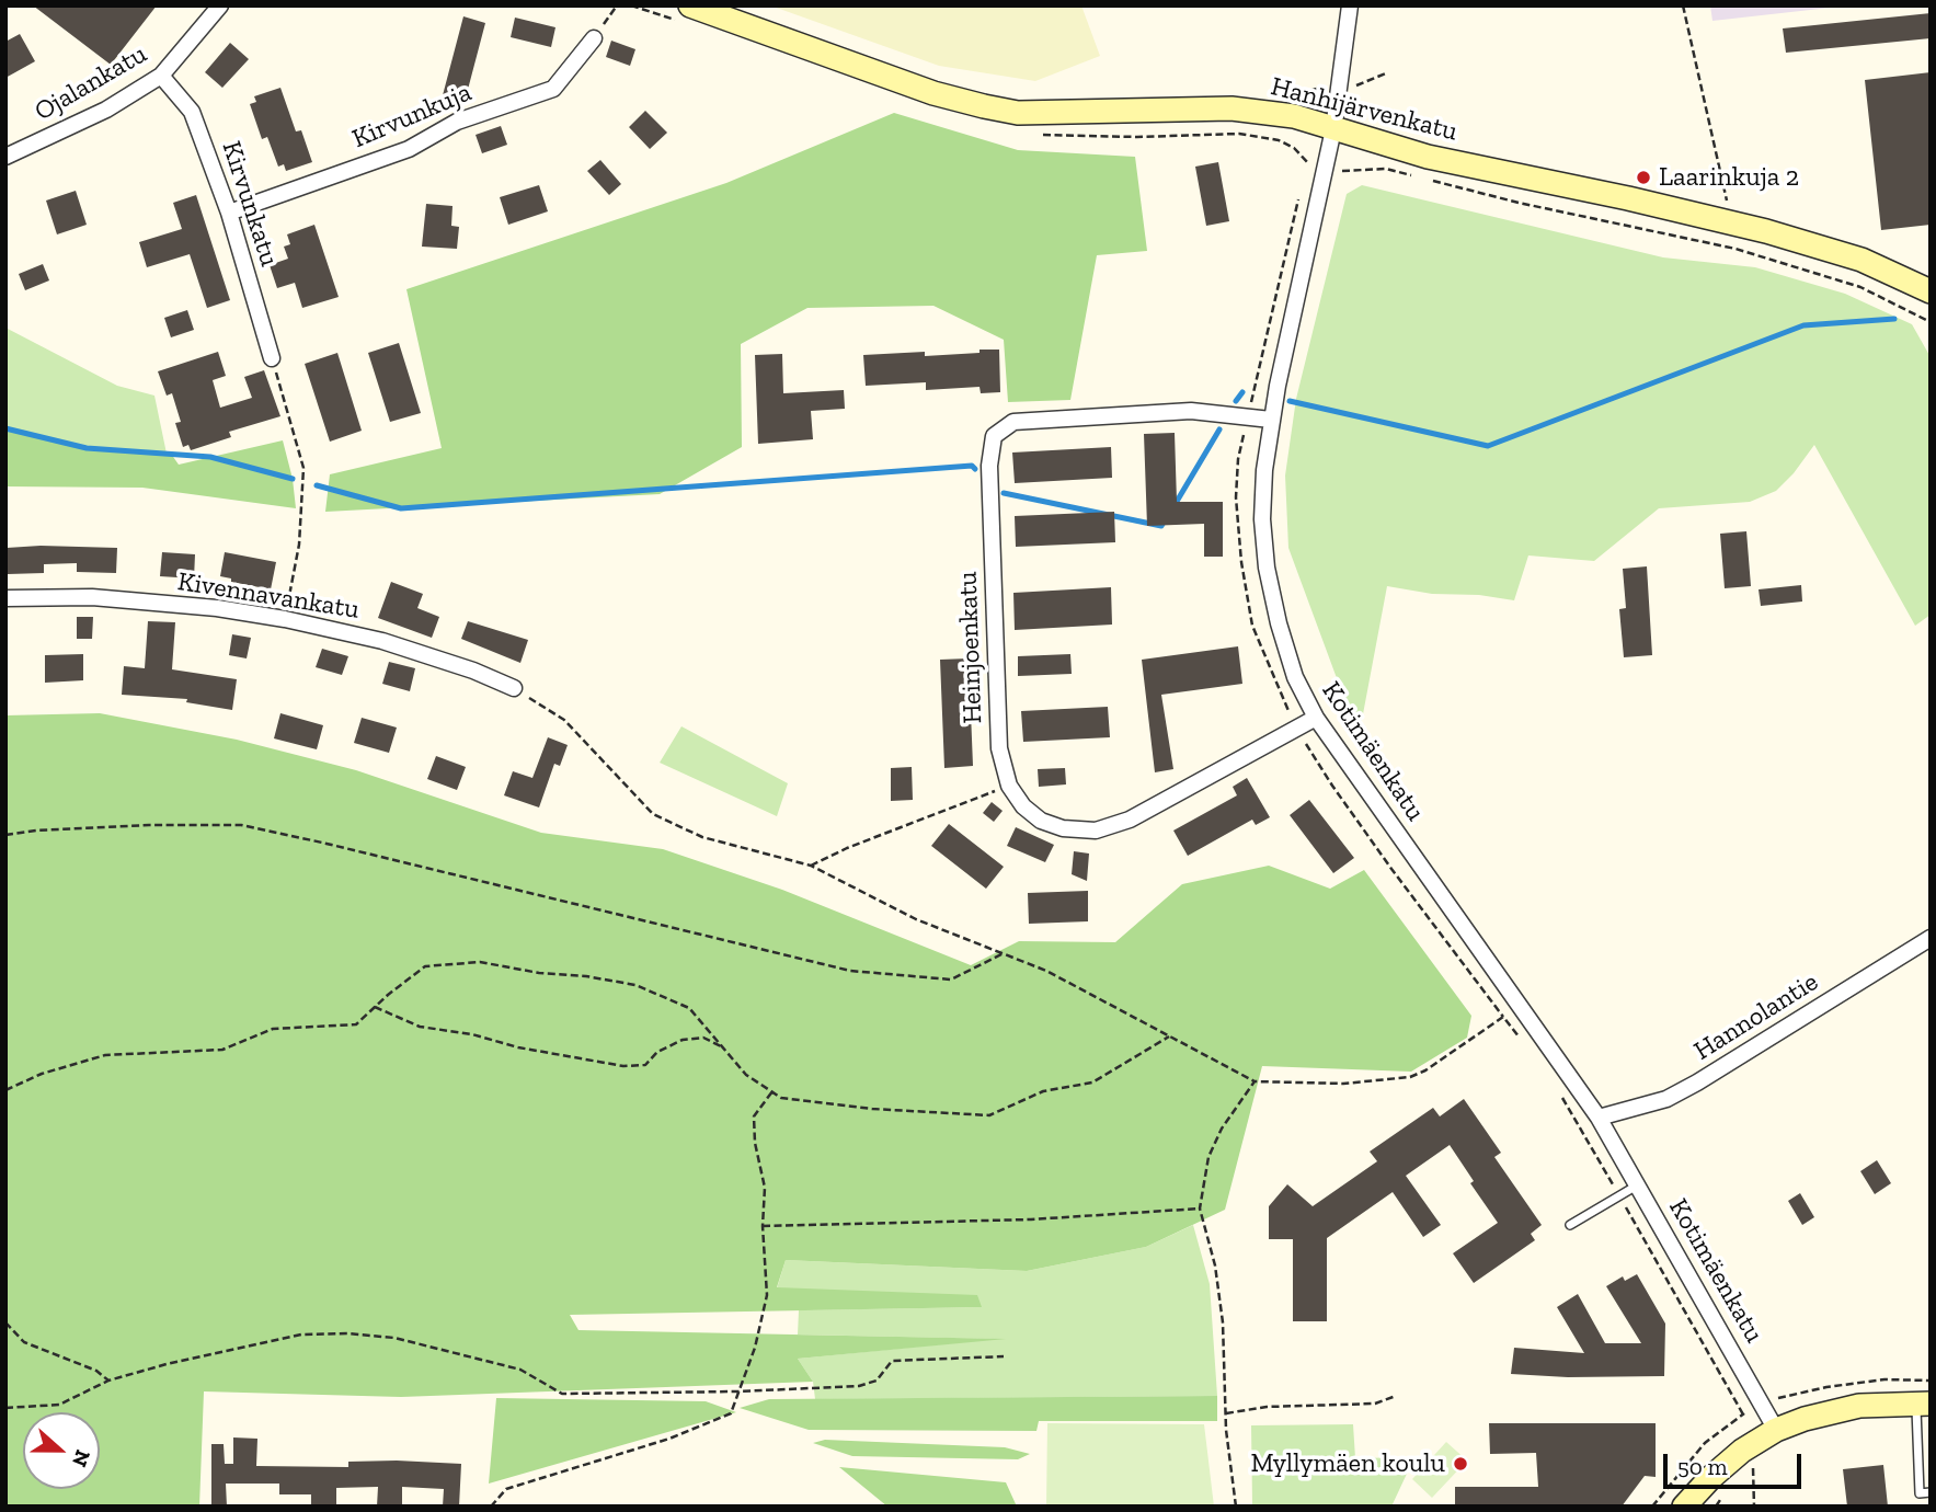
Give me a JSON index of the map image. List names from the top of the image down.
{
  "streets": {
    "street": [
      "Ojalankatu",
      "Hanhijärvenkatu",
      "Kirvunkuja",
      "Kirvunkatu",
      "Kivennavankatu",
      "Heinjoenkatu",
      "Kotimäenkatu",
      "Hannolantie"
    ]
  },
  "crossings": [
    ["Ojalankatu", "Kirvunkatu"],
    ["Hanhijärvenkatu", "Kotimäenkatu"],
    ["Kirvunkuja", "Kirvunkatu"],
    ["Heinjoenkatu", "Kotimäenkatu"],
    ["Kotimäenkatu", "Hannolantie"]
  ],
  "places": ["Laarinkuja 2", "Myllymäen koulu"],
  "scale_bar": "50 m",
  "north": "right"
}
